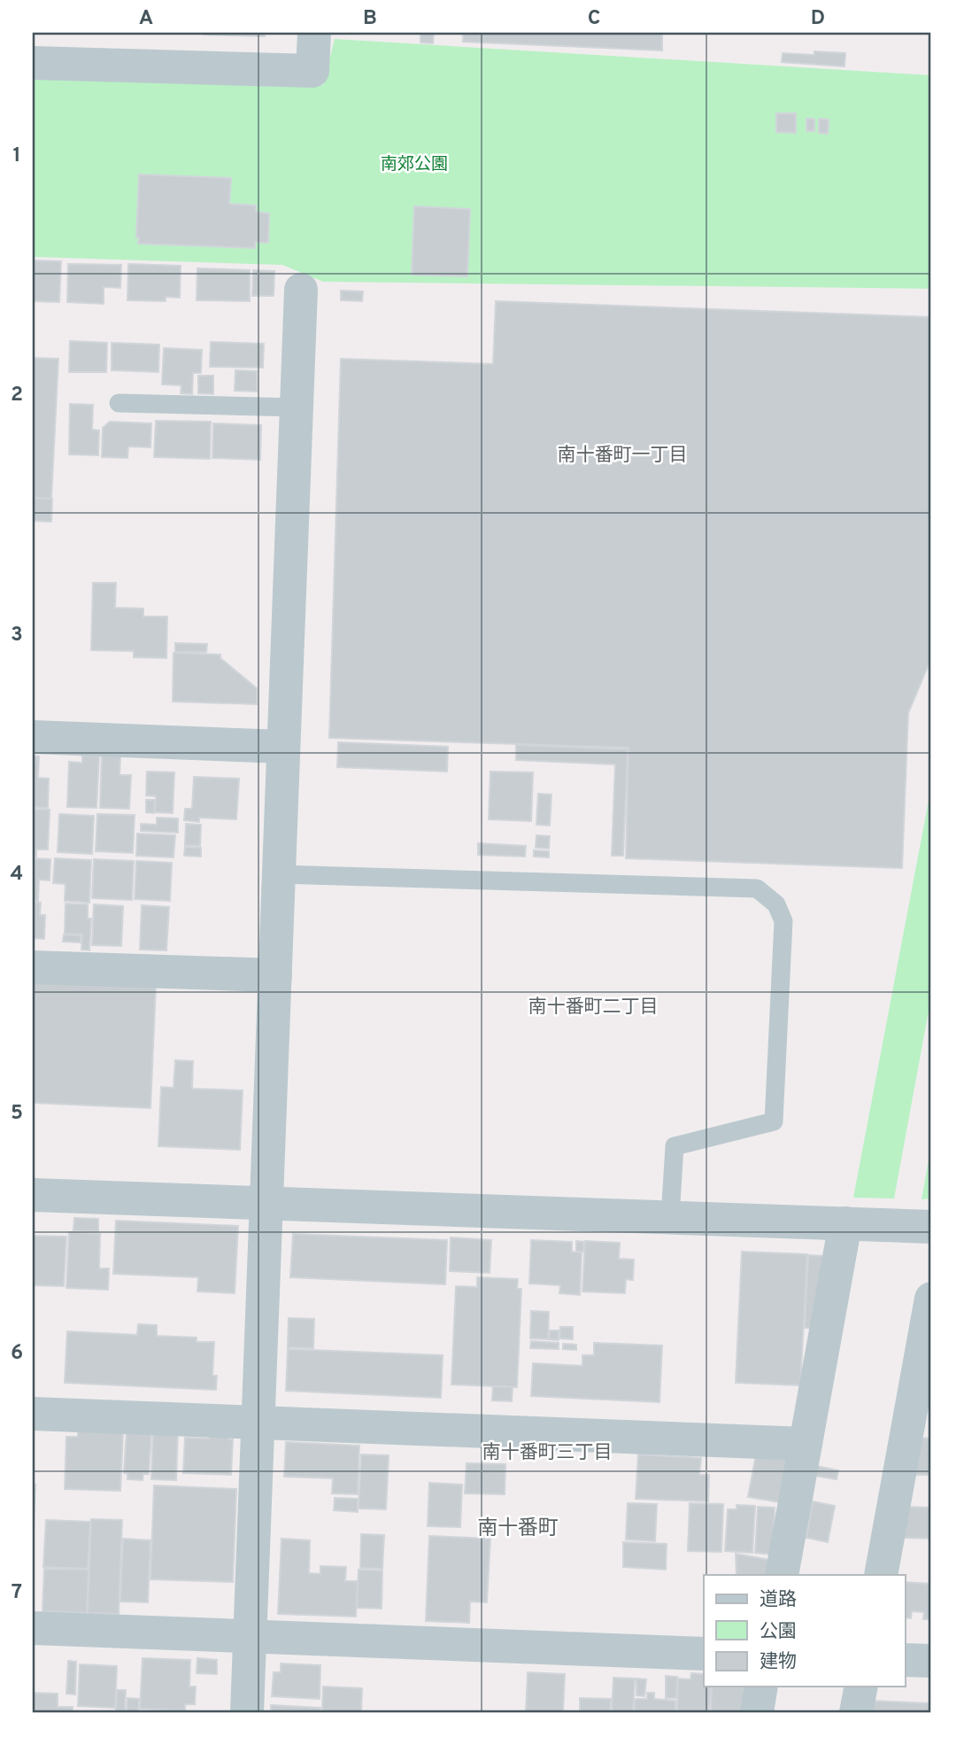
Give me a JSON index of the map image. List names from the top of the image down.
{
  "districts": [
    "南十番町一丁目",
    "南十番町二丁目",
    "南十番町三丁目",
    "南十番町"
  ],
  "parks": ["南郊公園"],
  "legend": ["道路", "公園", "建物"],
  "grid": {
    "columns": [
      "A",
      "B",
      "C",
      "D"
    ],
    "rows": [
      "1",
      "2",
      "3",
      "4",
      "5",
      "6",
      "7"
    ]
  }
}
